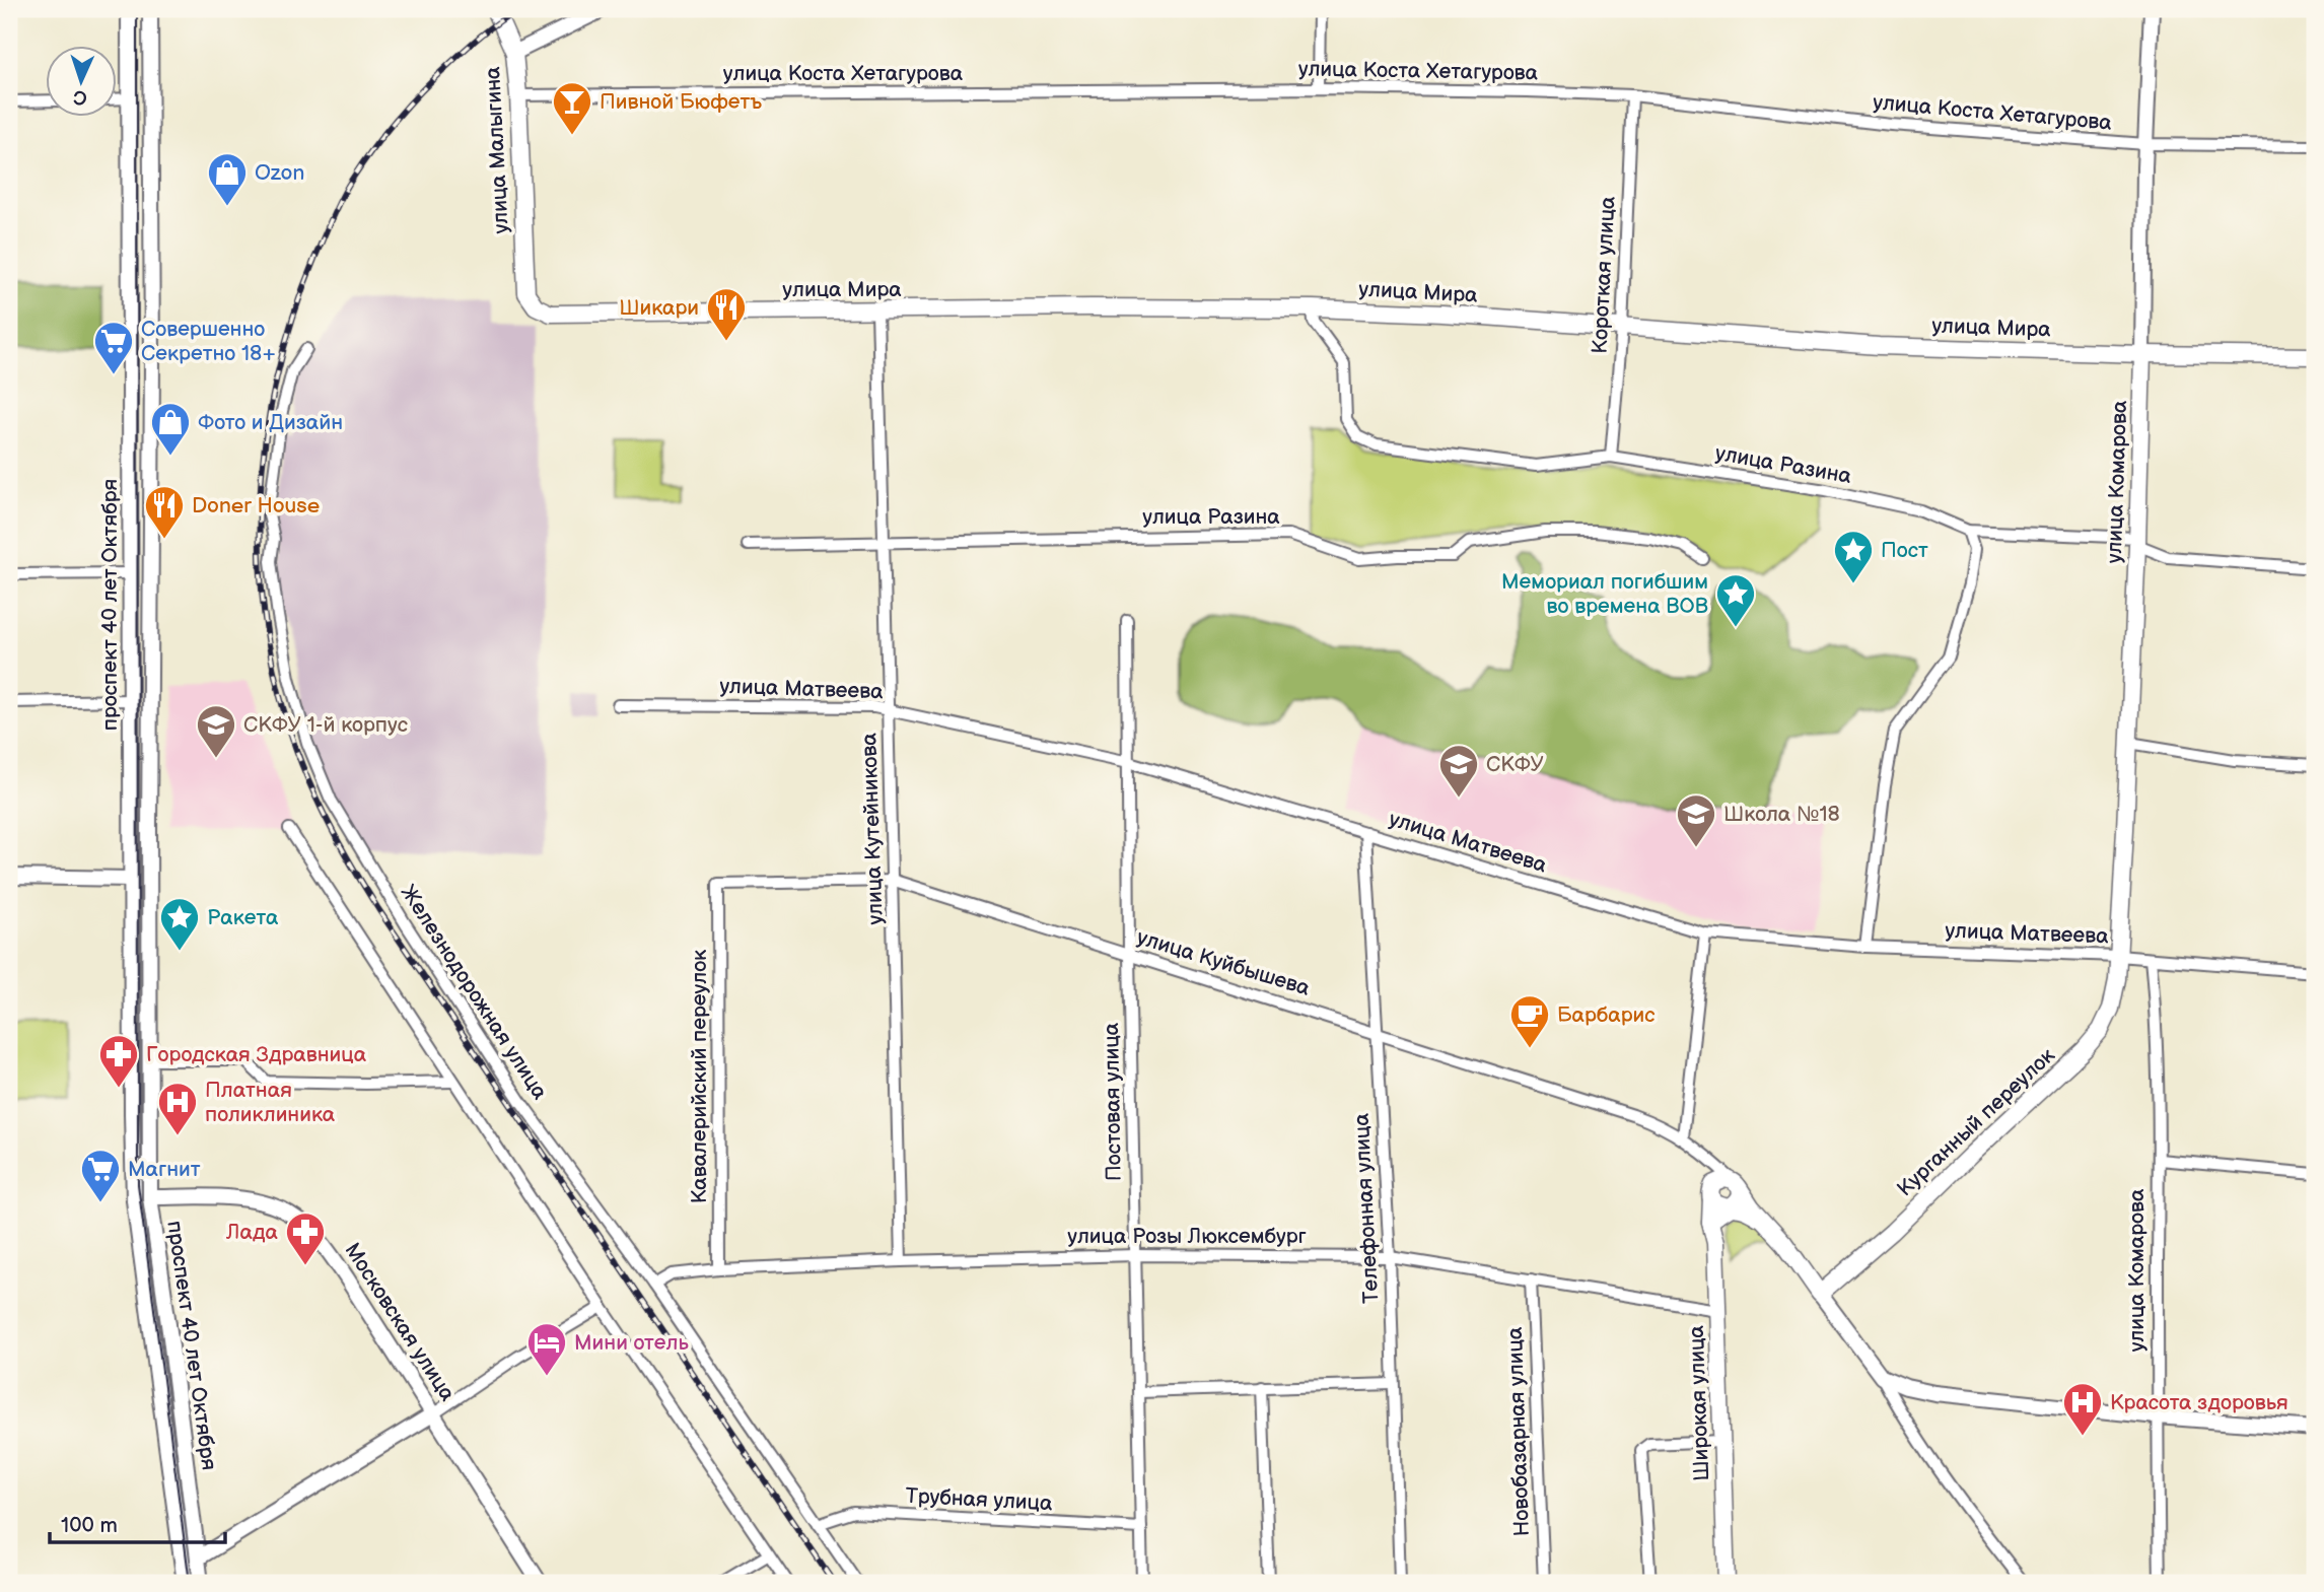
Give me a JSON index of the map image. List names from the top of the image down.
{
  "streets": {
    "main road": [
      "улица Малыгина",
      "улица Мира",
      "улица Комарова",
      "улица Куйбышева",
      "Курганный переулок",
      "Широкая улица"
    ],
    "street": [
      "улица Коста Хетагурова",
      "Короткая улица",
      "улица Разина",
      "проспект 40 лет Октября",
      "улица Матвеева",
      "улица Кутейникова",
      "Железнодорожная улица",
      "Кавалерийский переулок",
      "Постовая улица",
      "Телефонная улица",
      "улица Розы Люксембург",
      "Московская улица",
      "Новобазарная улица",
      "Трубная улица"
    ]
  },
  "crossings": [
    ["улица Коста Хетагурова", "улица Малыгина"],
    ["улица Коста Хетагурова", "Короткая улица"],
    ["улица Коста Хетагурова", "улица Комарова"],
    ["улица Малыгина", "улица Мира"],
    ["Короткая улица", "улица Мира"],
    ["Короткая улица", "улица Разина"],
    ["улица Мира", "улица Разина"],
    ["улица Мира", "улица Комарова"],
    ["улица Мира", "улица Кутейникова"],
    ["улица Разина", "улица Комарова"],
    ["улица Разина", "улица Кутейникова"],
    ["улица Комарова", "улица Матвеева"],
    ["улица Комарова", "Курганный переулок"],
    ["проспект 40 лет Октября", "Московская улица"],
    ["улица Матвеева", "улица Кутейникова"],
    ["улица Матвеева", "Постовая улица"],
    ["улица Матвеева", "Курганный переулок"],
    ["улица Матвеева", "Телефонная улица"],
    ["улица Кутейникова", "улица Куйбышева"],
    ["улица Кутейникова", "улица Розы Люксембург"],
    ["улица Куйбышева", "Кавалерийский переулок"],
    ["улица Куйбышева", "Постовая улица"],
    ["улица Куйбышева", "Курганный переулок"],
    ["улица Куйбышева", "Телефонная улица"],
    ["улица Куйбышева", "Широкая улица"],
    ["Железнодорожная улица", "улица Розы Люксембург"],
    ["Железнодорожная улица", "Трубная улица"],
    ["Кавалерийский переулок", "улица Розы Люксембург"],
    ["Постовая улица", "улица Розы Люксембург"],
    ["Постовая улица", "Трубная улица"],
    ["Телефонная улица", "улица Розы Люксембург"],
    ["улица Розы Люксембург", "Широкая улица"],
    ["улица Розы Люксембург", "Новобазарная улица"]
  ],
  "places": {
    "bar": ["Пивной Бюфетъ"],
    "shop": ["Ozon", "Фото и Дизайн"],
    "restaurant": ["Шикари", "Doner House"],
    "supermarket": ["Совершенно Секретно 18+", "Магнит"],
    "place": ["Пост", "Мемориал погибшим во времена ВОВ", "Ракета"],
    "school or university": ["СКФУ 1-й корпус", "СКФУ", "Школа №18"],
    "cafe": ["Барбарис"],
    "pharmacy": ["Городская Здравница", "Лада"],
    "hospital": ["Платная поликлиника", "Красота здоровья"],
    "hotel": ["Мини отель"]
  },
  "scale_bar": "100 m",
  "north": "bottom"
}
